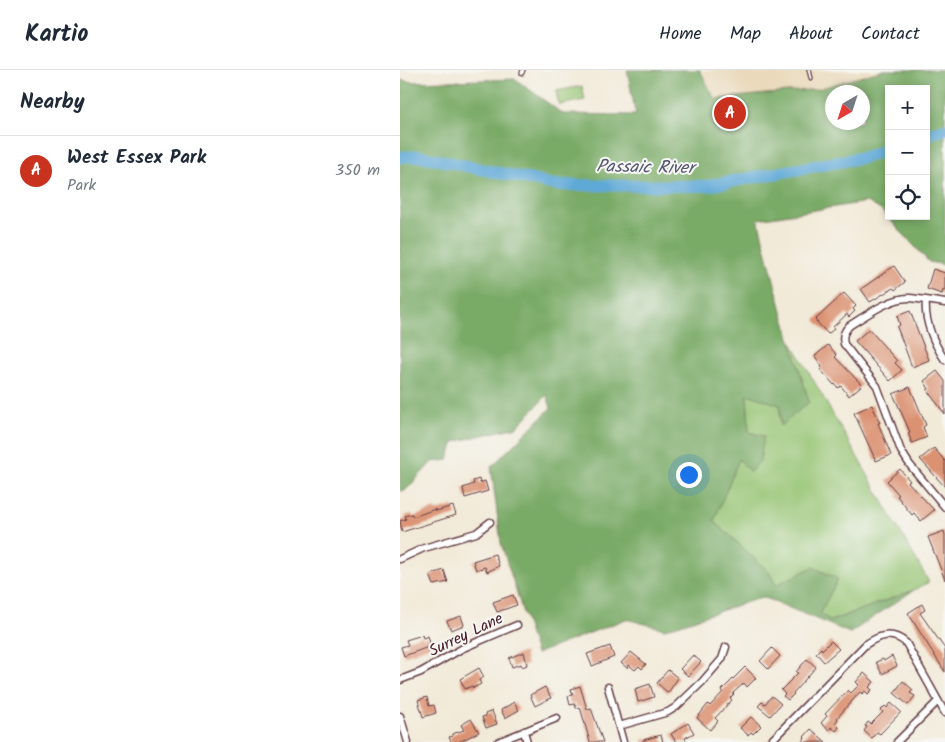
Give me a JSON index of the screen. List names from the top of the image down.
{
  "streets": {
    "street": ["Surrey Lane"]
  },
  "water": ["Passaic River"],
  "north": "bottom left",
  "page": {
    "header": "Kartio",
    "nav": [
      "Home",
      "Map",
      "About",
      "Contact"
    ],
    "heading": "Nearby",
    "map_buttons": ["+", "−"],
    "pins": "A",
    "list": [
      {
        "mark": "A",
        "name": "West Essex Park",
        "note": "Park",
        "value": "350 m"
      }
    ]
  }
}
